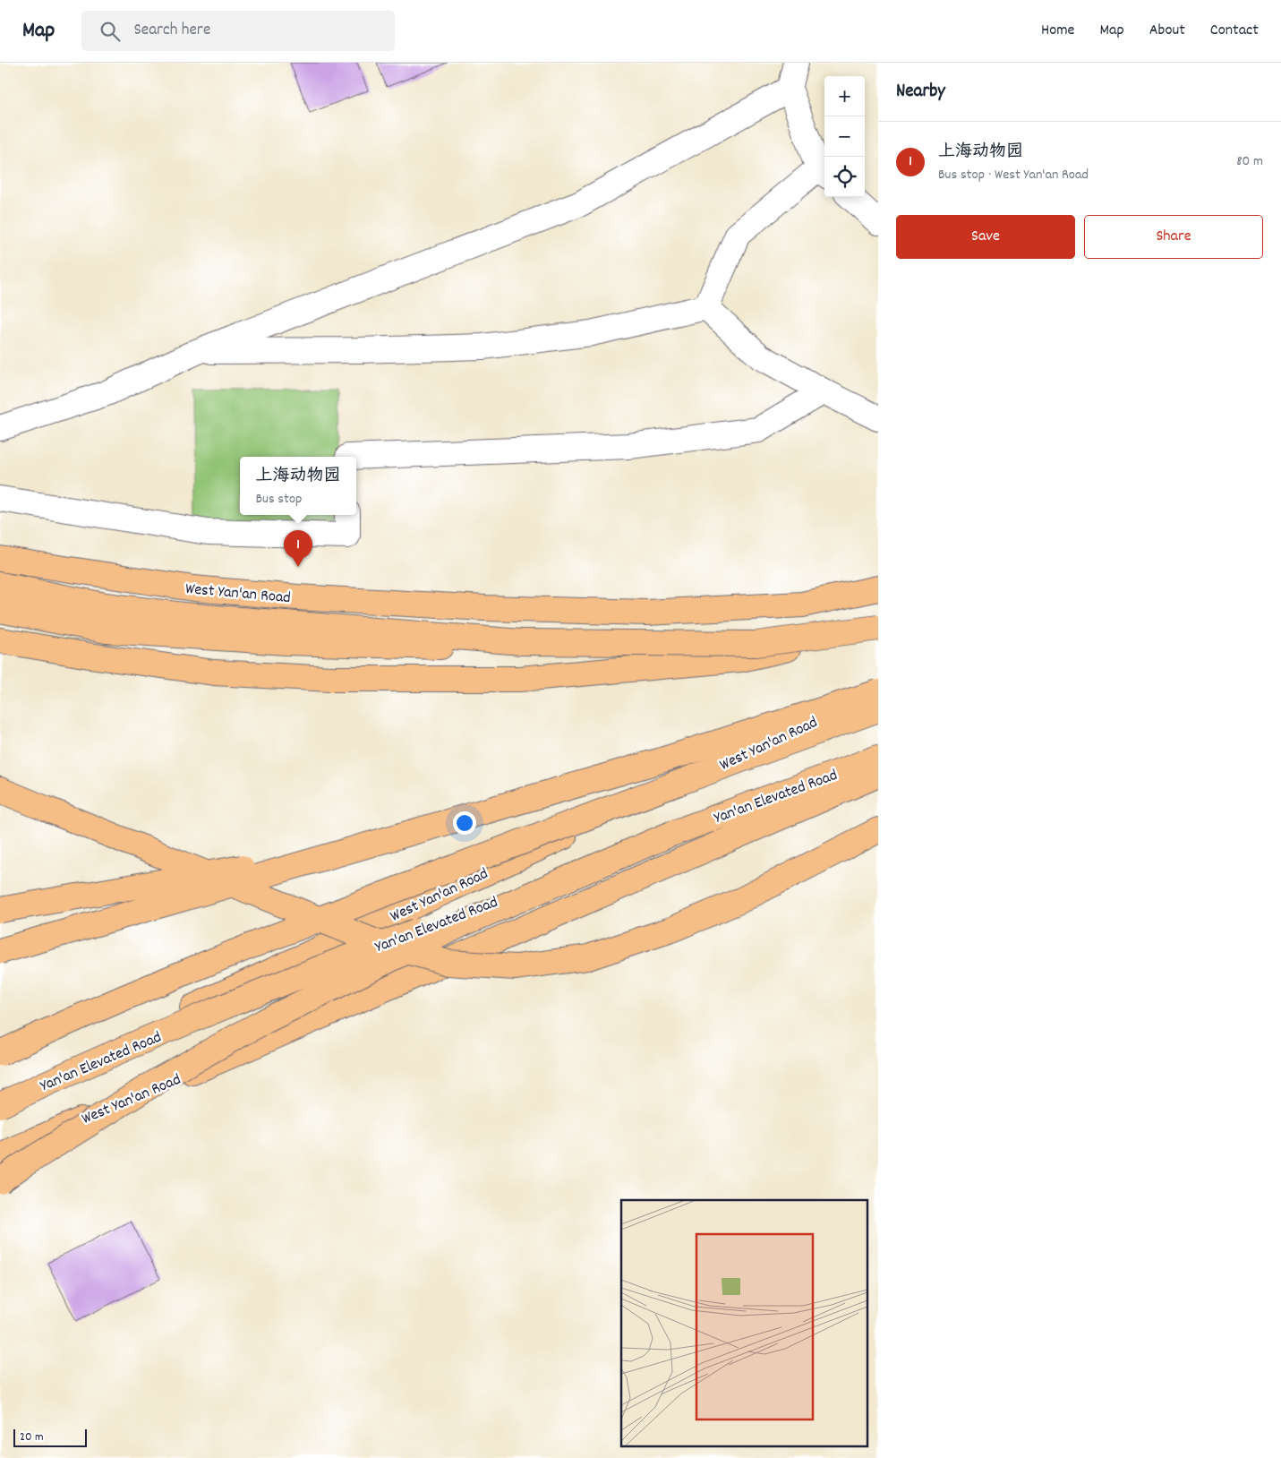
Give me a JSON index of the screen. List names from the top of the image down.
{
  "streets": {
    "main road": ["West Yan'an Road", "Yan'an Elevated Road"]
  },
  "scale_bar": "20 m",
  "page": {
    "header": "Map",
    "search": "Search here",
    "nav": [
      "Home",
      "Map",
      "About",
      "Contact"
    ],
    "heading": "Nearby",
    "map_buttons": ["+", "−"],
    "list": [
      {
        "mark": "1",
        "name": "上海动物园",
        "note": "Bus stop · West Yan'an Road",
        "value": "80 m"
      }
    ],
    "buttons": ["Save", "Share"],
    "popup": ["上海动物园", "Bus stop"],
    "pins": "1",
    "scale": "20 m"
  }
}
